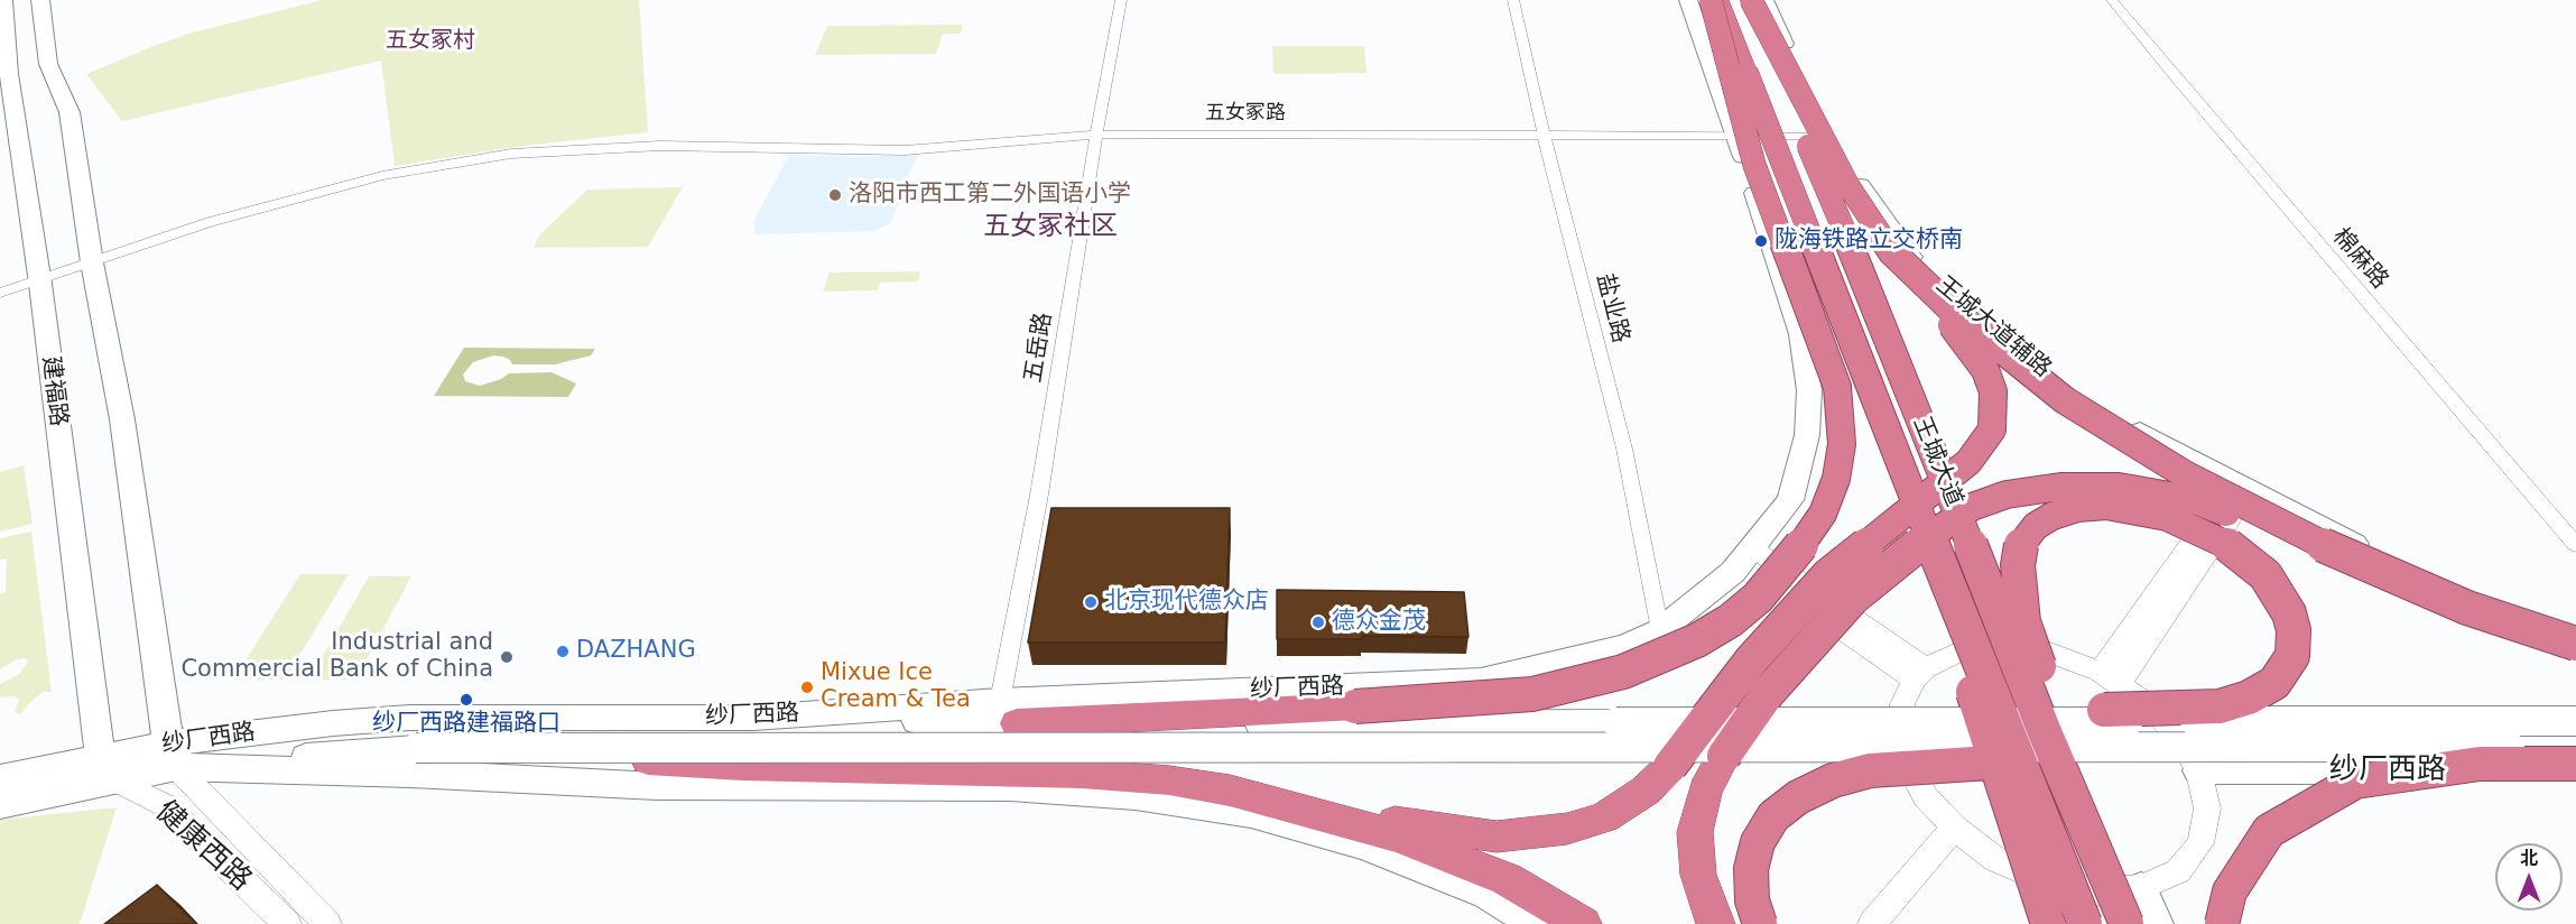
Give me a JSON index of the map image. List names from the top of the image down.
{
  "streets": {
    "highway": ["王城大道"],
    "main road": ["王城大道辅路", "建福路", "纱厂西路"],
    "street": [
      "五女冢路",
      "棉麻路",
      "盐业路",
      "五岳路",
      "健康西路"
    ]
  },
  "crossings": [
    ["五女冢路", "盐业路"],
    ["五女冢路", "王城大道辅路"],
    ["五女冢路", "五岳路"],
    ["五女冢路", "建福路"],
    ["盐业路", "纱厂西路"],
    ["五岳路", "纱厂西路"],
    ["建福路", "纱厂西路"],
    ["建福路", "健康西路"],
    ["纱厂西路", "健康西路"]
  ],
  "districts": ["五女冢村", "五女冢社区"],
  "places": [
    "洛阳市西工第二外国语小学",
    "陇海铁路立交桥南",
    "北京现代德众店",
    "德众金茂",
    "DAZHANG",
    "Industrial and Commercial Bank of China",
    "Mixue Ice Cream & Tea",
    "纱厂西路建福路口"
  ],
  "north": "top"
}
